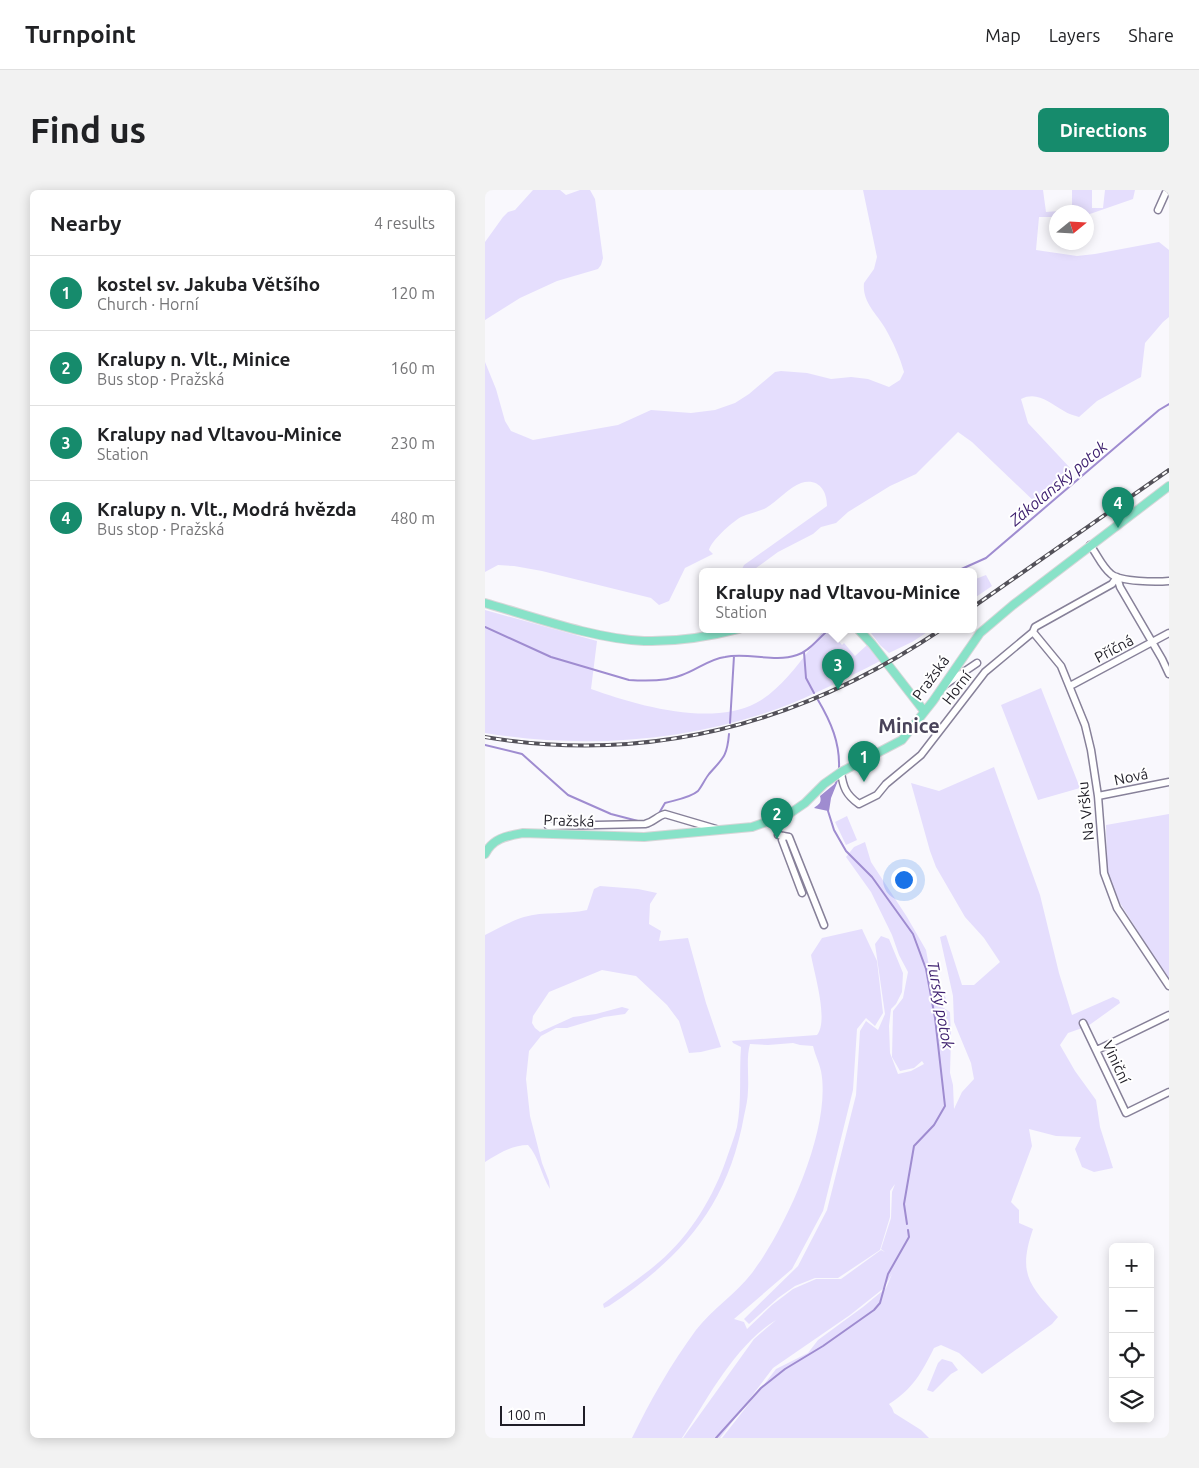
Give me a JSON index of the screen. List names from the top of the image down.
{
  "streets": {
    "main road": ["Pražská"],
    "street": [
      "Příčná",
      "Horní",
      "Nová",
      "Na Vršku",
      "Viniční"
    ]
  },
  "crossings": [
    ["Příčná", "Na Vršku"],
    ["Pražská", "Horní"],
    ["Horní", "Na Vršku"],
    ["Nová", "Na Vršku"]
  ],
  "districts": ["Minice"],
  "water": ["Zákolanský potok", "Turský potok"],
  "scale_bar": "100 m",
  "north": "right",
  "page": {
    "header": "Turnpoint",
    "nav": ["Map", "Layers", "Share"],
    "buttons": "Directions",
    "title": "Find us",
    "heading": ["Nearby", "4 results"],
    "list": [
      {
        "mark": "1",
        "name": "kostel sv. Jakuba Většího",
        "note": "Church · Horní",
        "value": "120 m"
      },
      {
        "mark": "2",
        "name": "Kralupy n. Vlt., Minice",
        "note": "Bus stop · Pražská",
        "value": "160 m"
      },
      {
        "mark": "3",
        "name": "Kralupy nad Vltavou-Minice",
        "note": "Station",
        "value": "230 m"
      },
      {
        "mark": "4",
        "name": "Kralupy n. Vlt., Modrá hvězda",
        "note": "Bus stop · Pražská",
        "value": "480 m"
      }
    ],
    "pins": [
      "4",
      "3",
      "1",
      "2"
    ],
    "popup": ["Kralupy nad Vltavou-Minice", "Station"],
    "map_buttons": ["+", "−"],
    "scale": "100 m"
  }
}
